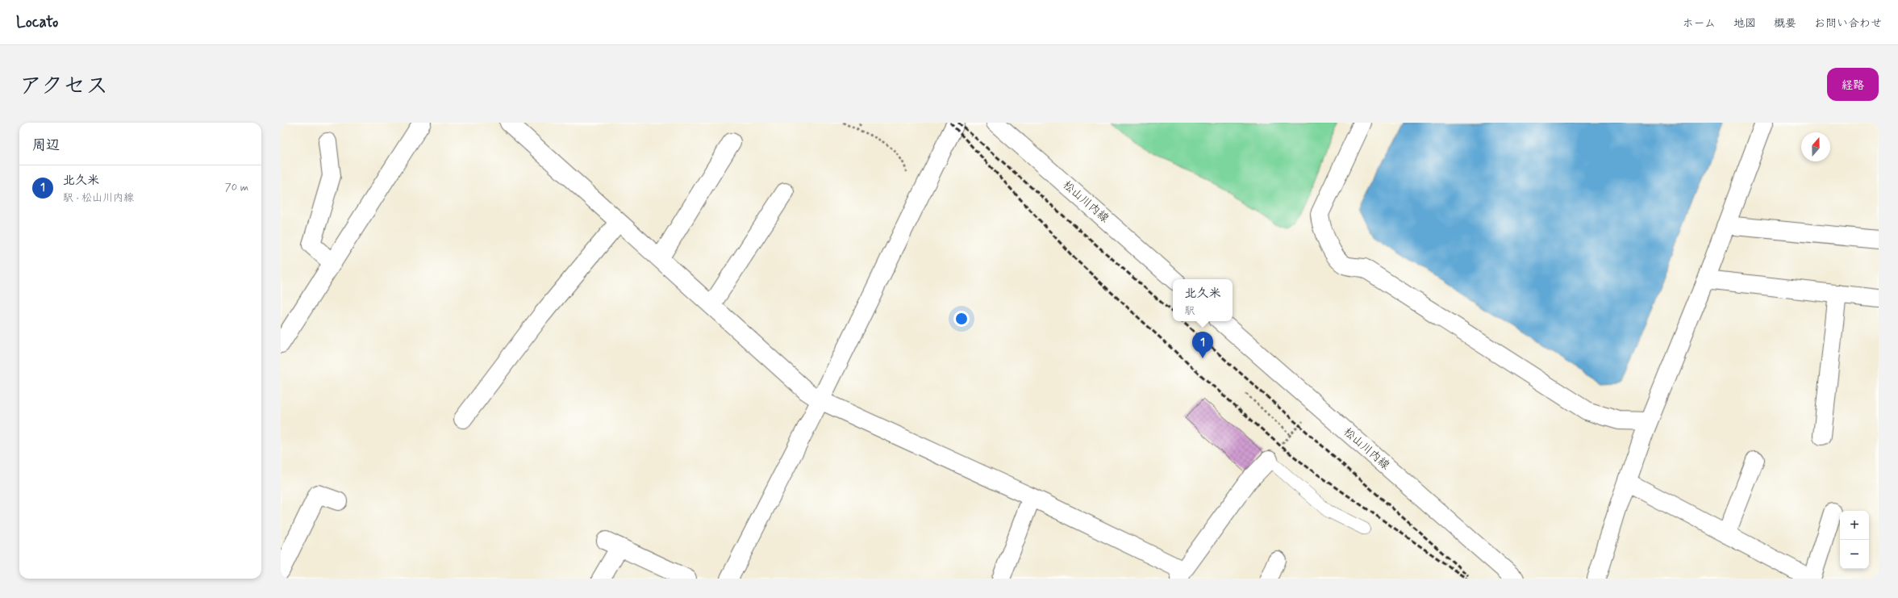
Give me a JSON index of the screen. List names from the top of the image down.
{
  "streets": {
    "street": ["松山川内線"]
  },
  "north": "top",
  "page": {
    "header": "Locato",
    "nav": [
      "ホーム",
      "地図",
      "概要",
      "お問い合わせ"
    ],
    "title": "アクセス",
    "buttons": "経路",
    "heading": "周辺",
    "list": [
      {
        "mark": "1",
        "name": "北久米",
        "note": "駅 · 松山川内線",
        "value": "70 m"
      }
    ],
    "popup": ["北久米", "駅"],
    "pins": "1",
    "map_buttons": ["+", "−"]
  }
}
